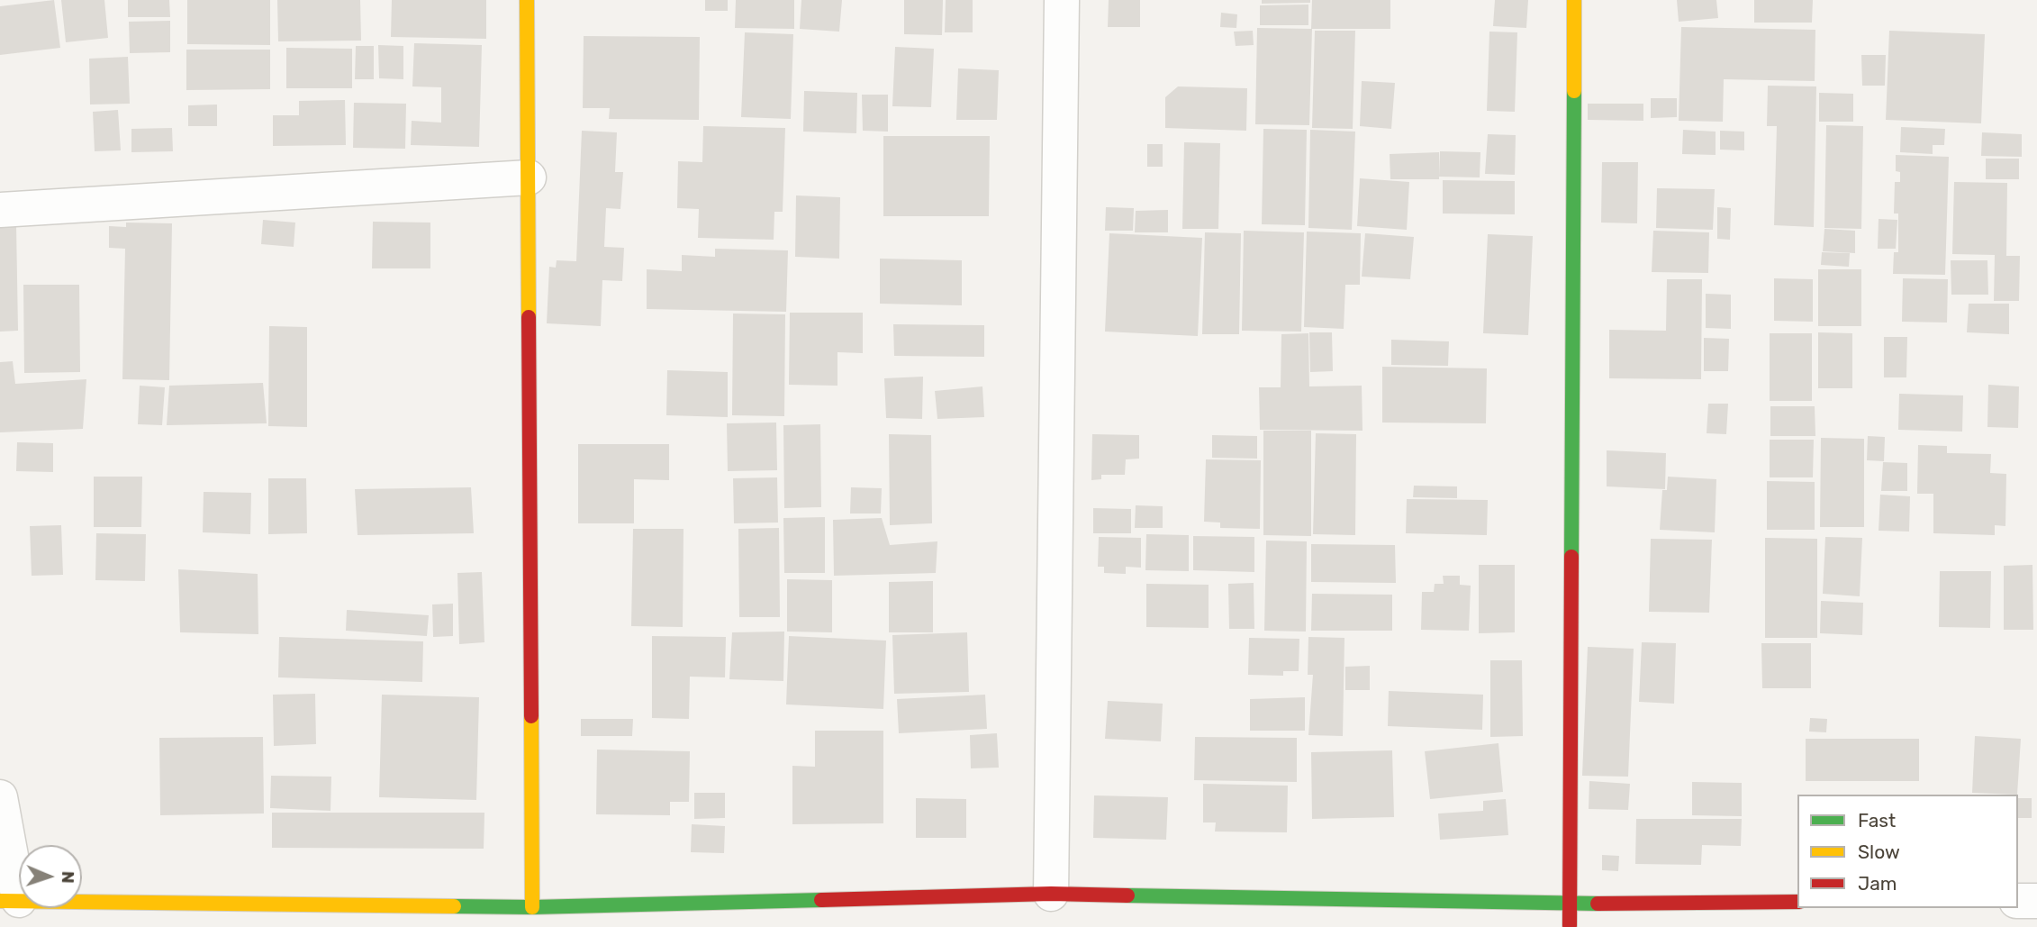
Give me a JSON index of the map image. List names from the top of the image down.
{
  "legend": ["Fast", "Slow", "Jam"],
  "north": "right"
}
